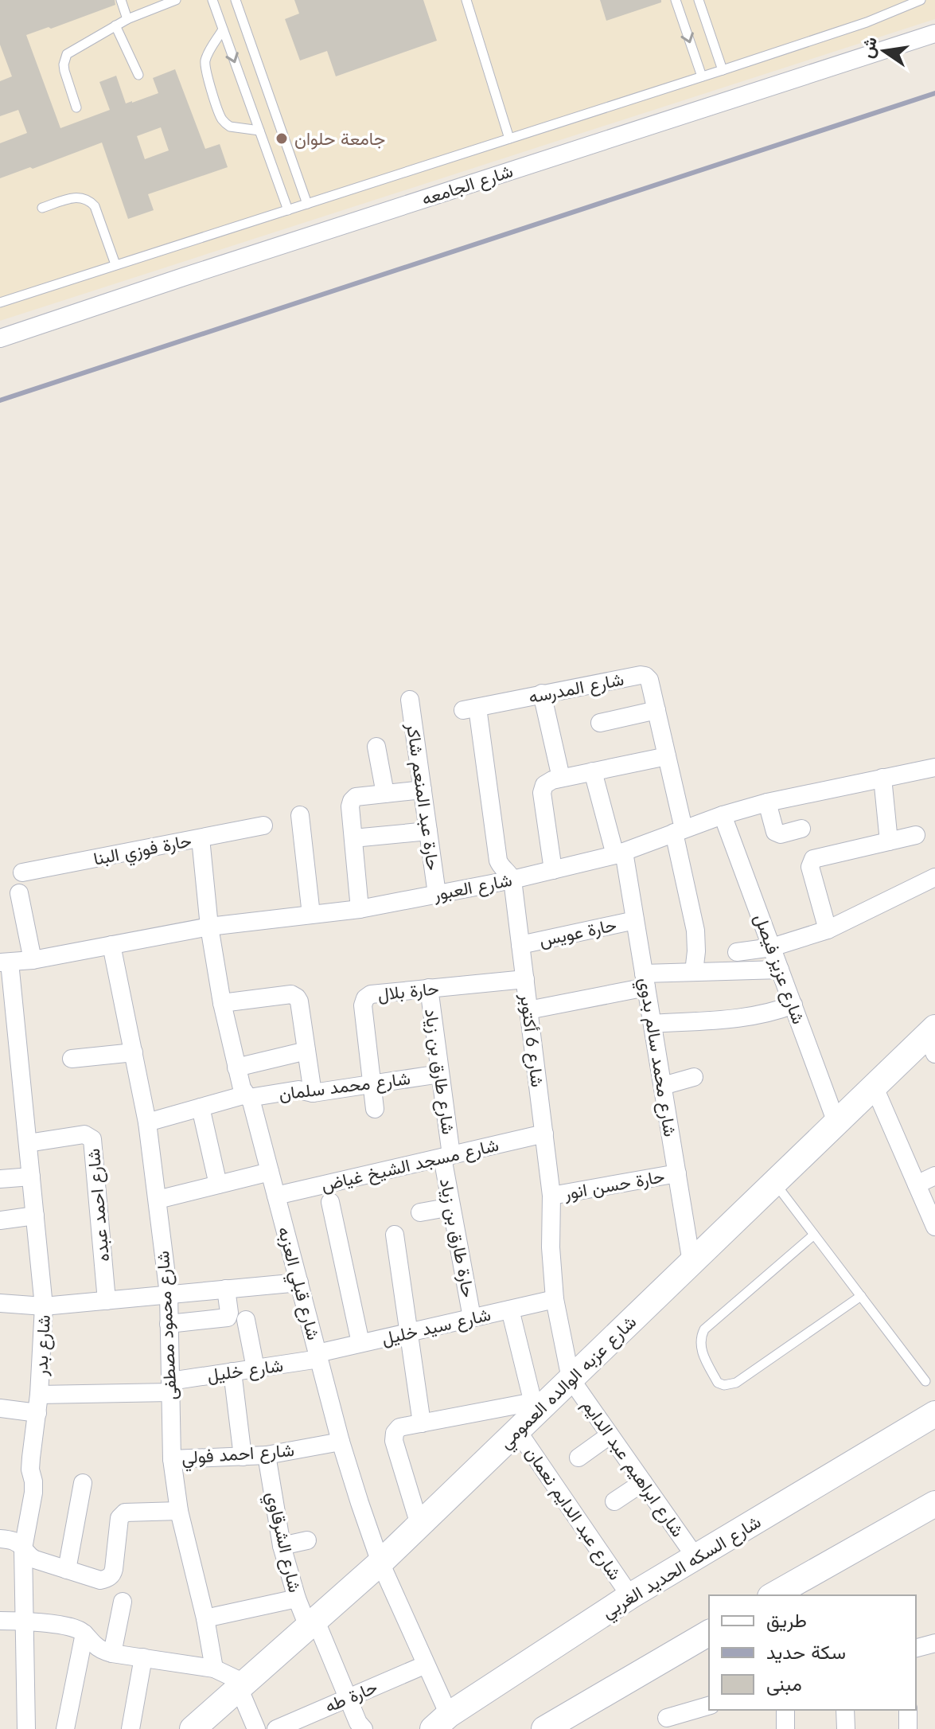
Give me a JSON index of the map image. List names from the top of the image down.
{
  "streets": {
    "street": [
      "شارع الجامعه",
      "شارع المدرسه",
      "حارة عبد المنعم شاكر",
      "حارة فوزي البنا",
      "شارع العبور",
      "حارة عويس",
      "شارع عزيز فيصل",
      "حارة بلال",
      "شارع 6 أكتوبر",
      "شارع محمد سالم بدوي",
      "شارع طارق بن زياد",
      "شارع محمد سلمان",
      "شارع مسجد الشيخ غياض",
      "حارة حسن انور",
      "شارع احمد عبده",
      "حارة طارق بن زياد",
      "شارع قبلي العزبه",
      "شارع محمود مصطفى",
      "شارع سيد خليل",
      "شارع بدر",
      "شارع خليل",
      "شارع عزبه الوالده العمومي",
      "شارع احمد فولي",
      "شارع ابراهيم عبد الدايم",
      "شارع عبد الدايم نعمان",
      "شارع الشرقاوي",
      "شارع السكه الحديد الغربي",
      "حارة طه"
    ]
  },
  "crossings": [
    ["شارع المدرسه", "شارع العبور"],
    ["شارع المدرسه", "شارع 6 أكتوبر"],
    ["حارة عبد المنعم شاكر", "شارع العبور"],
    ["حارة فوزي البنا", "شارع قبلي العزبه"],
    ["شارع العبور", "شارع عزيز فيصل"],
    ["شارع العبور", "شارع 6 أكتوبر"],
    ["شارع العبور", "شارع محمد سالم بدوي"],
    ["شارع العبور", "شارع قبلي العزبه"],
    ["شارع العبور", "شارع محمود مصطفى"],
    ["شارع العبور", "شارع بدر"],
    ["حارة عويس", "شارع 6 أكتوبر"],
    ["حارة عويس", "شارع محمد سالم بدوي"],
    ["شارع عزيز فيصل", "شارع عزبه الوالده العمومي"],
    ["حارة بلال", "شارع 6 أكتوبر"],
    ["حارة بلال", "شارع طارق بن زياد"],
    ["حارة بلال", "شارع محمد سلمان"],
    ["شارع 6 أكتوبر", "شارع مسجد الشيخ غياض"],
    ["شارع 6 أكتوبر", "حارة حسن انور"],
    ["شارع 6 أكتوبر", "شارع سيد خليل"],
    ["شارع 6 أكتوبر", "شارع عزبه الوالده العمومي"],
    ["شارع 6 أكتوبر", "شارع ابراهيم عبد الدايم"],
    ["شارع محمد سالم بدوي", "حارة حسن انور"],
    ["شارع محمد سالم بدوي", "شارع عزبه الوالده العمومي"],
    ["شارع طارق بن زياد", "شارع محمد سلمان"],
    ["شارع طارق بن زياد", "شارع مسجد الشيخ غياض"],
    ["شارع طارق بن زياد", "حارة طارق بن زياد"],
    ["شارع محمد سلمان", "شارع قبلي العزبه"],
    ["شارع محمد سلمان", "شارع محمود مصطفى"],
    ["شارع مسجد الشيخ غياض", "حارة طارق بن زياد"],
    ["شارع مسجد الشيخ غياض", "شارع قبلي العزبه"],
    ["شارع احمد عبده", "شارع بدر"],
    ["حارة طارق بن زياد", "شارع سيد خليل"],
    ["شارع قبلي العزبه", "شارع سيد خليل"],
    ["شارع قبلي العزبه", "شارع خليل"],
    ["شارع قبلي العزبه", "شارع عزبه الوالده العمومي"],
    ["شارع قبلي العزبه", "شارع احمد فولي"],
    ["شارع قبلي العزبه", "شارع السكه الحديد الغربي"],
    ["شارع قبلي العزبه", "حارة طه"],
    ["شارع محمود مصطفى", "شارع خليل"],
    ["شارع محمود مصطفى", "شارع احمد فولي"],
    ["شارع سيد خليل", "شارع خليل"],
    ["شارع بدر", "شارع خليل"],
    ["شارع عزبه الوالده العمومي", "شارع ابراهيم عبد الدايم"],
    ["شارع عزبه الوالده العمومي", "شارع عبد الدايم نعمان"],
    ["شارع عزبه الوالده العمومي", "شارع الشرقاوي"],
    ["شارع احمد فولي", "شارع الشرقاوي"],
    ["شارع ابراهيم عبد الدايم", "شارع السكه الحديد الغربي"],
    ["شارع عبد الدايم نعمان", "شارع السكه الحديد الغربي"],
    ["شارع الشرقاوي", "حارة طه"]
  ],
  "places": ["جامعة حلوان"],
  "legend": ["طريق", "سكة حديد", "مبنى"],
  "north": "left"
}
